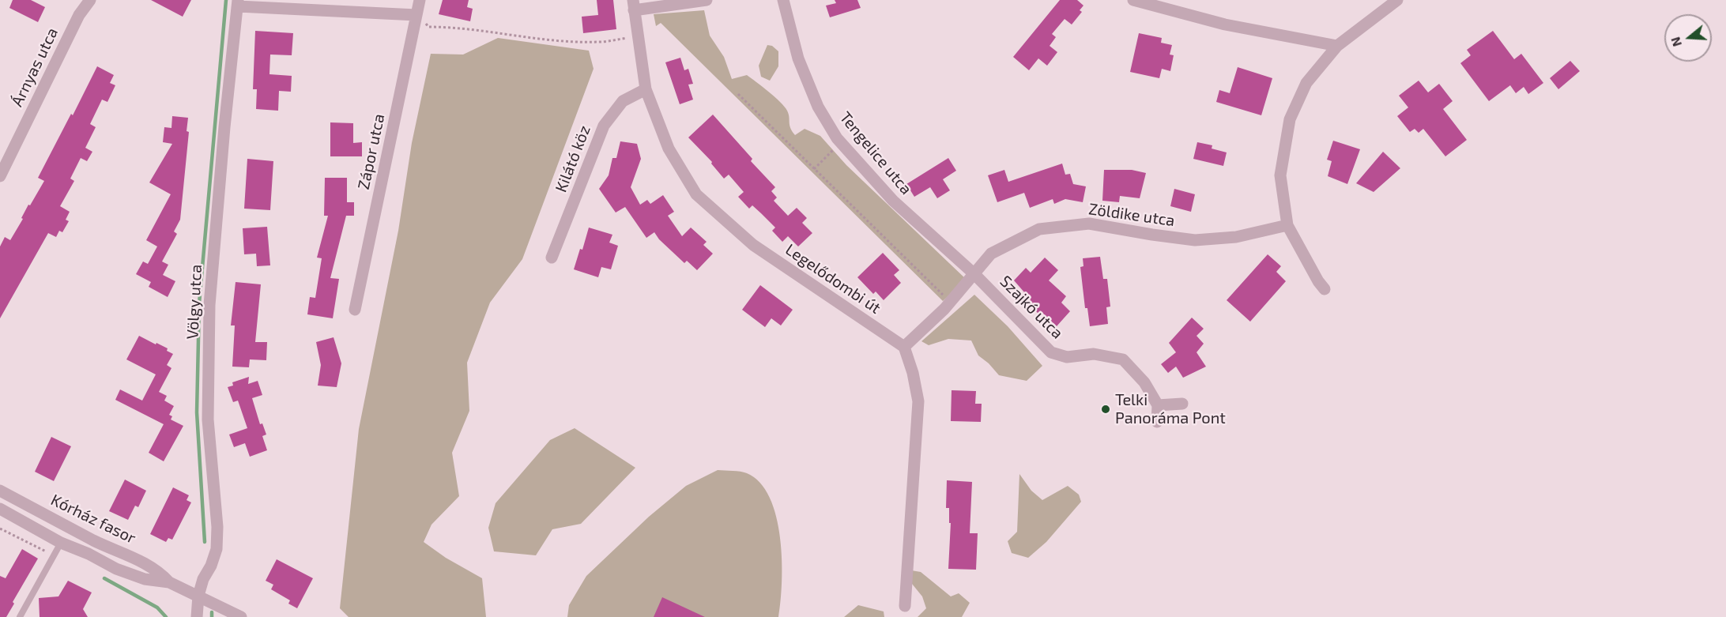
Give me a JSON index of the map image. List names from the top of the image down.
{
  "streets": {
    "street": [
      "Árnyas utca",
      "Zápor utca",
      "Tengelice utca",
      "Kilátó köz",
      "Zöldike utca",
      "Legelődombi út",
      "Völgy utca",
      "Szajkó utca",
      "Kórház fasor"
    ]
  },
  "crossings": [
    ["Tengelice utca", "Zöldike utca"],
    ["Tengelice utca", "Szajkó utca"],
    ["Kilátó köz", "Legelődombi út"],
    ["Zöldike utca", "Legelődombi út"],
    ["Zöldike utca", "Szajkó utca"],
    ["Völgy utca", "Kórház fasor"]
  ],
  "places": ["Telki Panoráma Pont"],
  "north": "left"
}
